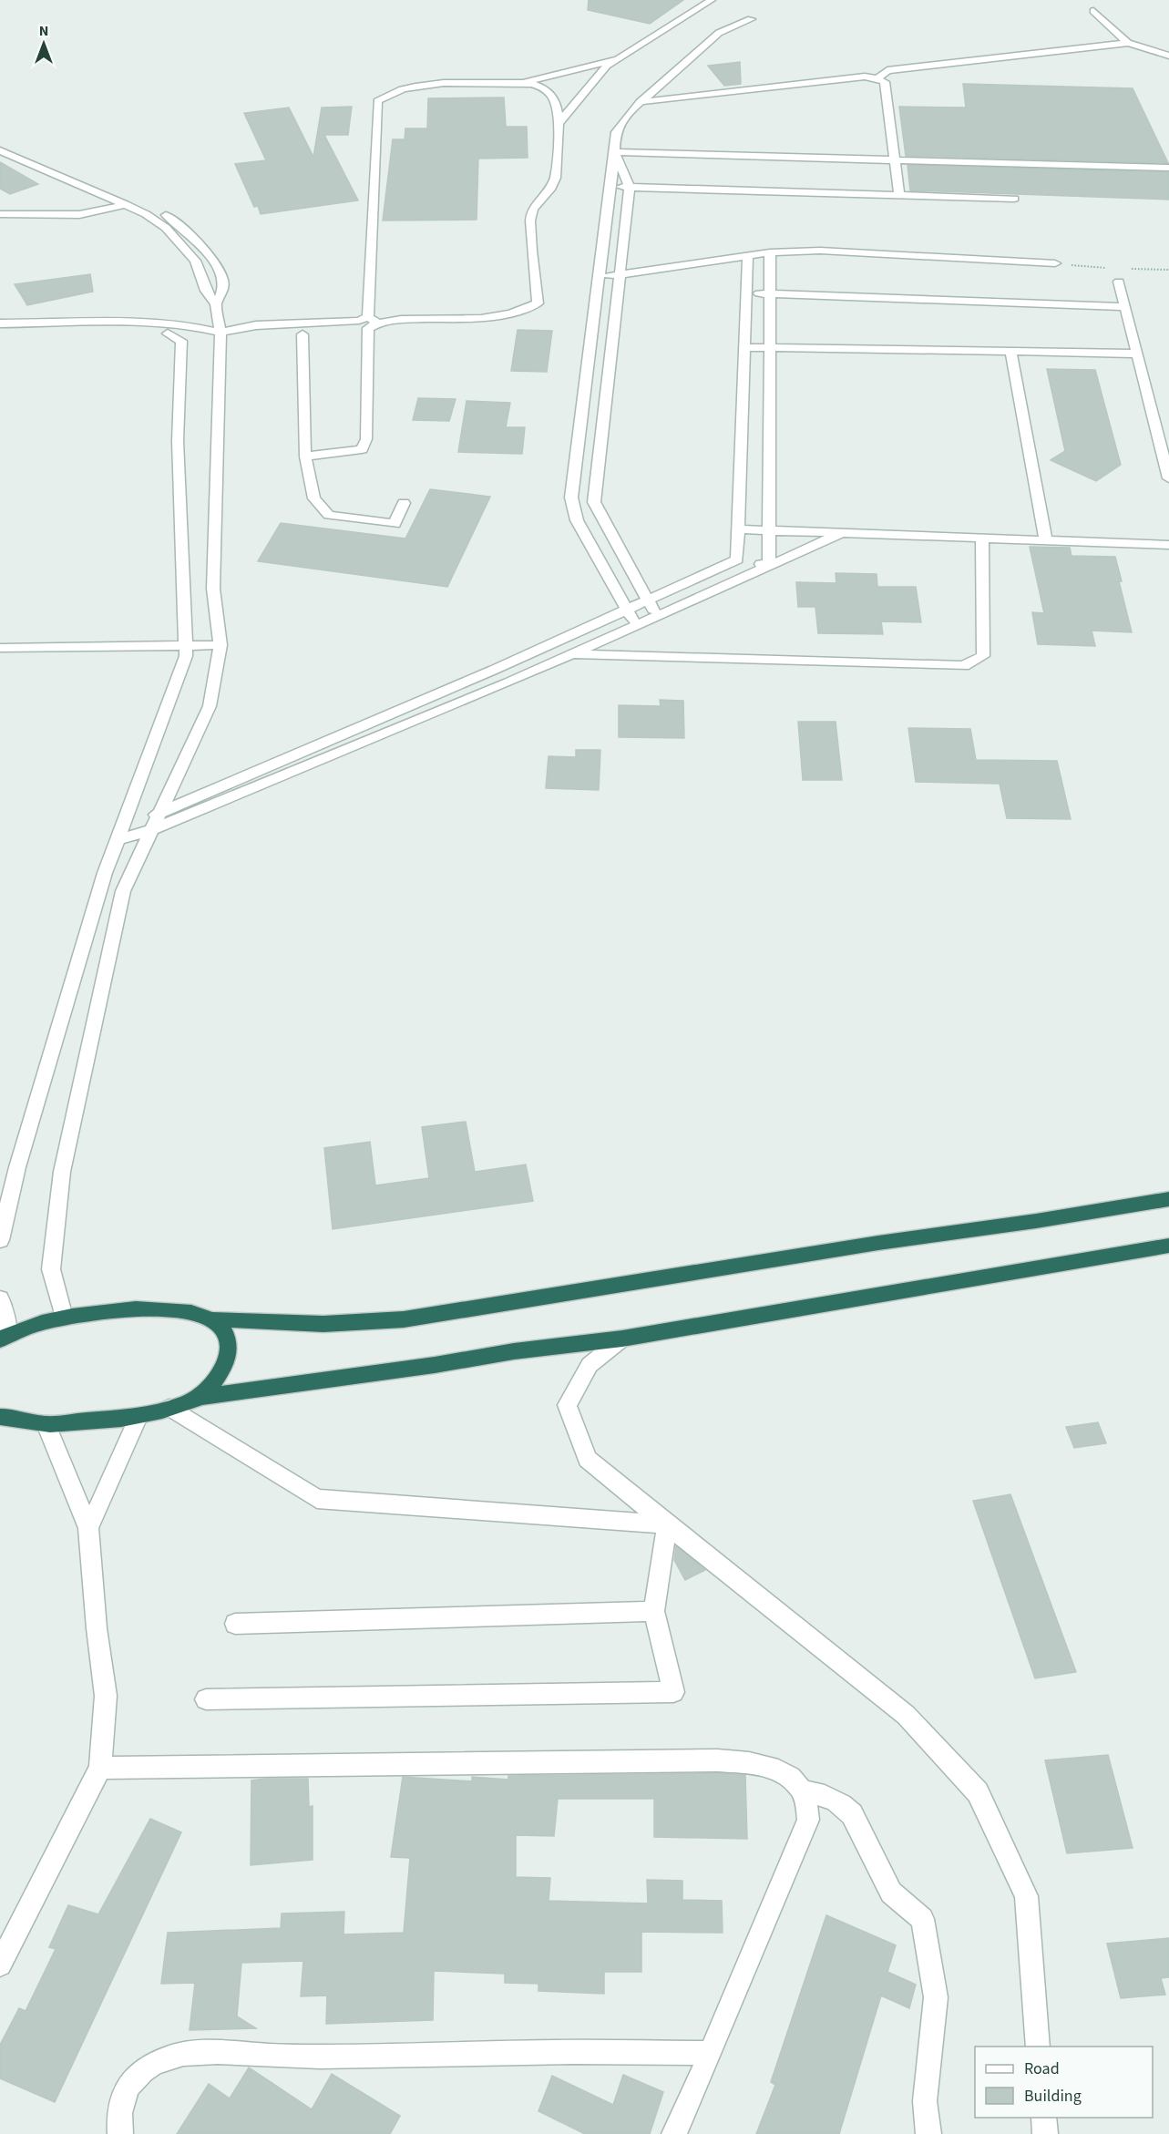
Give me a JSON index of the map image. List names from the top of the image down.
{
  "legend": ["Road", "Building"],
  "north": "top"
}
